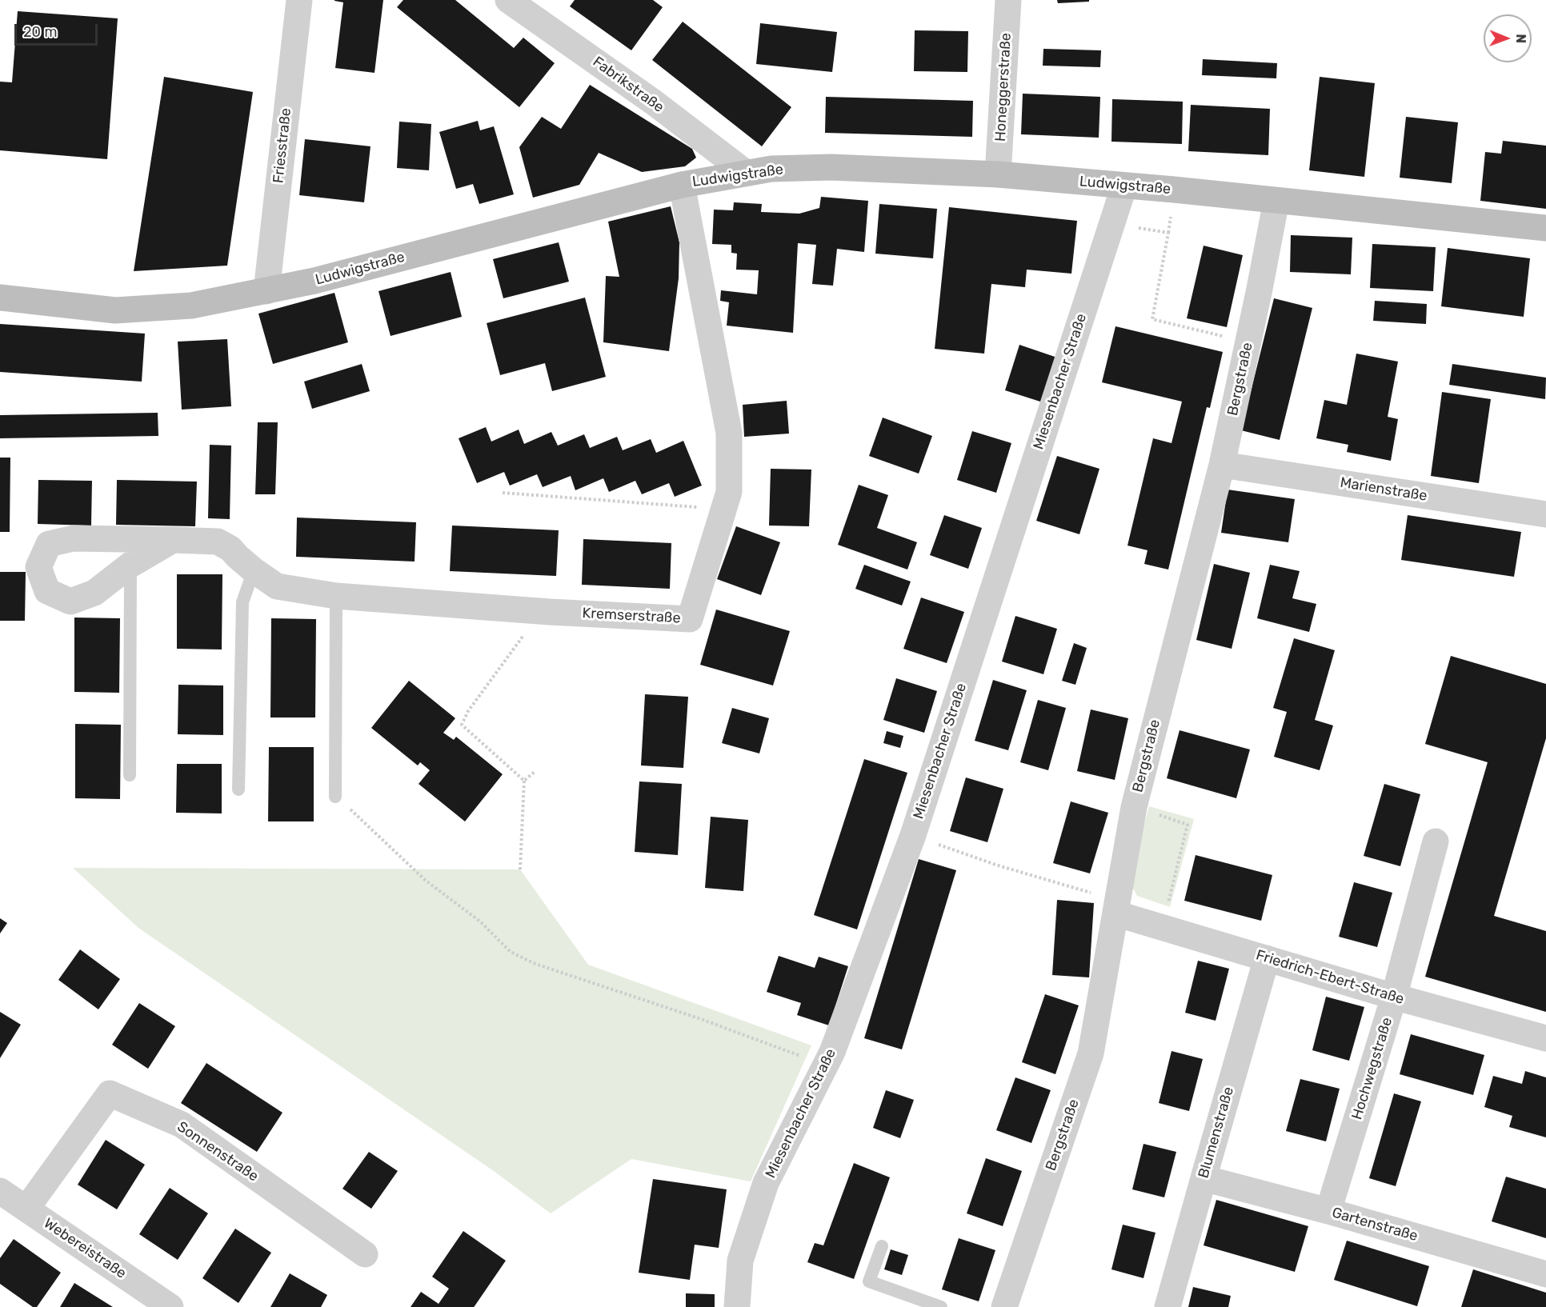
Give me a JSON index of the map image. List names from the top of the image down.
{
  "streets": {
    "street": [
      "Fabrikstraße",
      "Honeggerstraße",
      "Friesstraße",
      "Ludwigstraße",
      "Bergstraße",
      "Miesenbacher Straße",
      "Marienstraße",
      "Kremserstraße",
      "Friedrich-Ebert-Straße",
      "Hochwegstraße",
      "Blumenstraße",
      "Sonnenstraße",
      "Gartenstraße",
      "Webereistraße"
    ]
  },
  "crossings": [
    ["Fabrikstraße", "Ludwigstraße"],
    ["Honeggerstraße", "Ludwigstraße"],
    ["Friesstraße", "Ludwigstraße"],
    ["Ludwigstraße", "Bergstraße"],
    ["Ludwigstraße", "Miesenbacher Straße"],
    ["Ludwigstraße", "Kremserstraße"],
    ["Bergstraße", "Marienstraße"],
    ["Bergstraße", "Friedrich-Ebert-Straße"],
    ["Friedrich-Ebert-Straße", "Hochwegstraße"],
    ["Friedrich-Ebert-Straße", "Blumenstraße"],
    ["Hochwegstraße", "Gartenstraße"],
    ["Blumenstraße", "Gartenstraße"],
    ["Sonnenstraße", "Webereistraße"]
  ],
  "scale_bar": "20 m",
  "north": "right"
}
